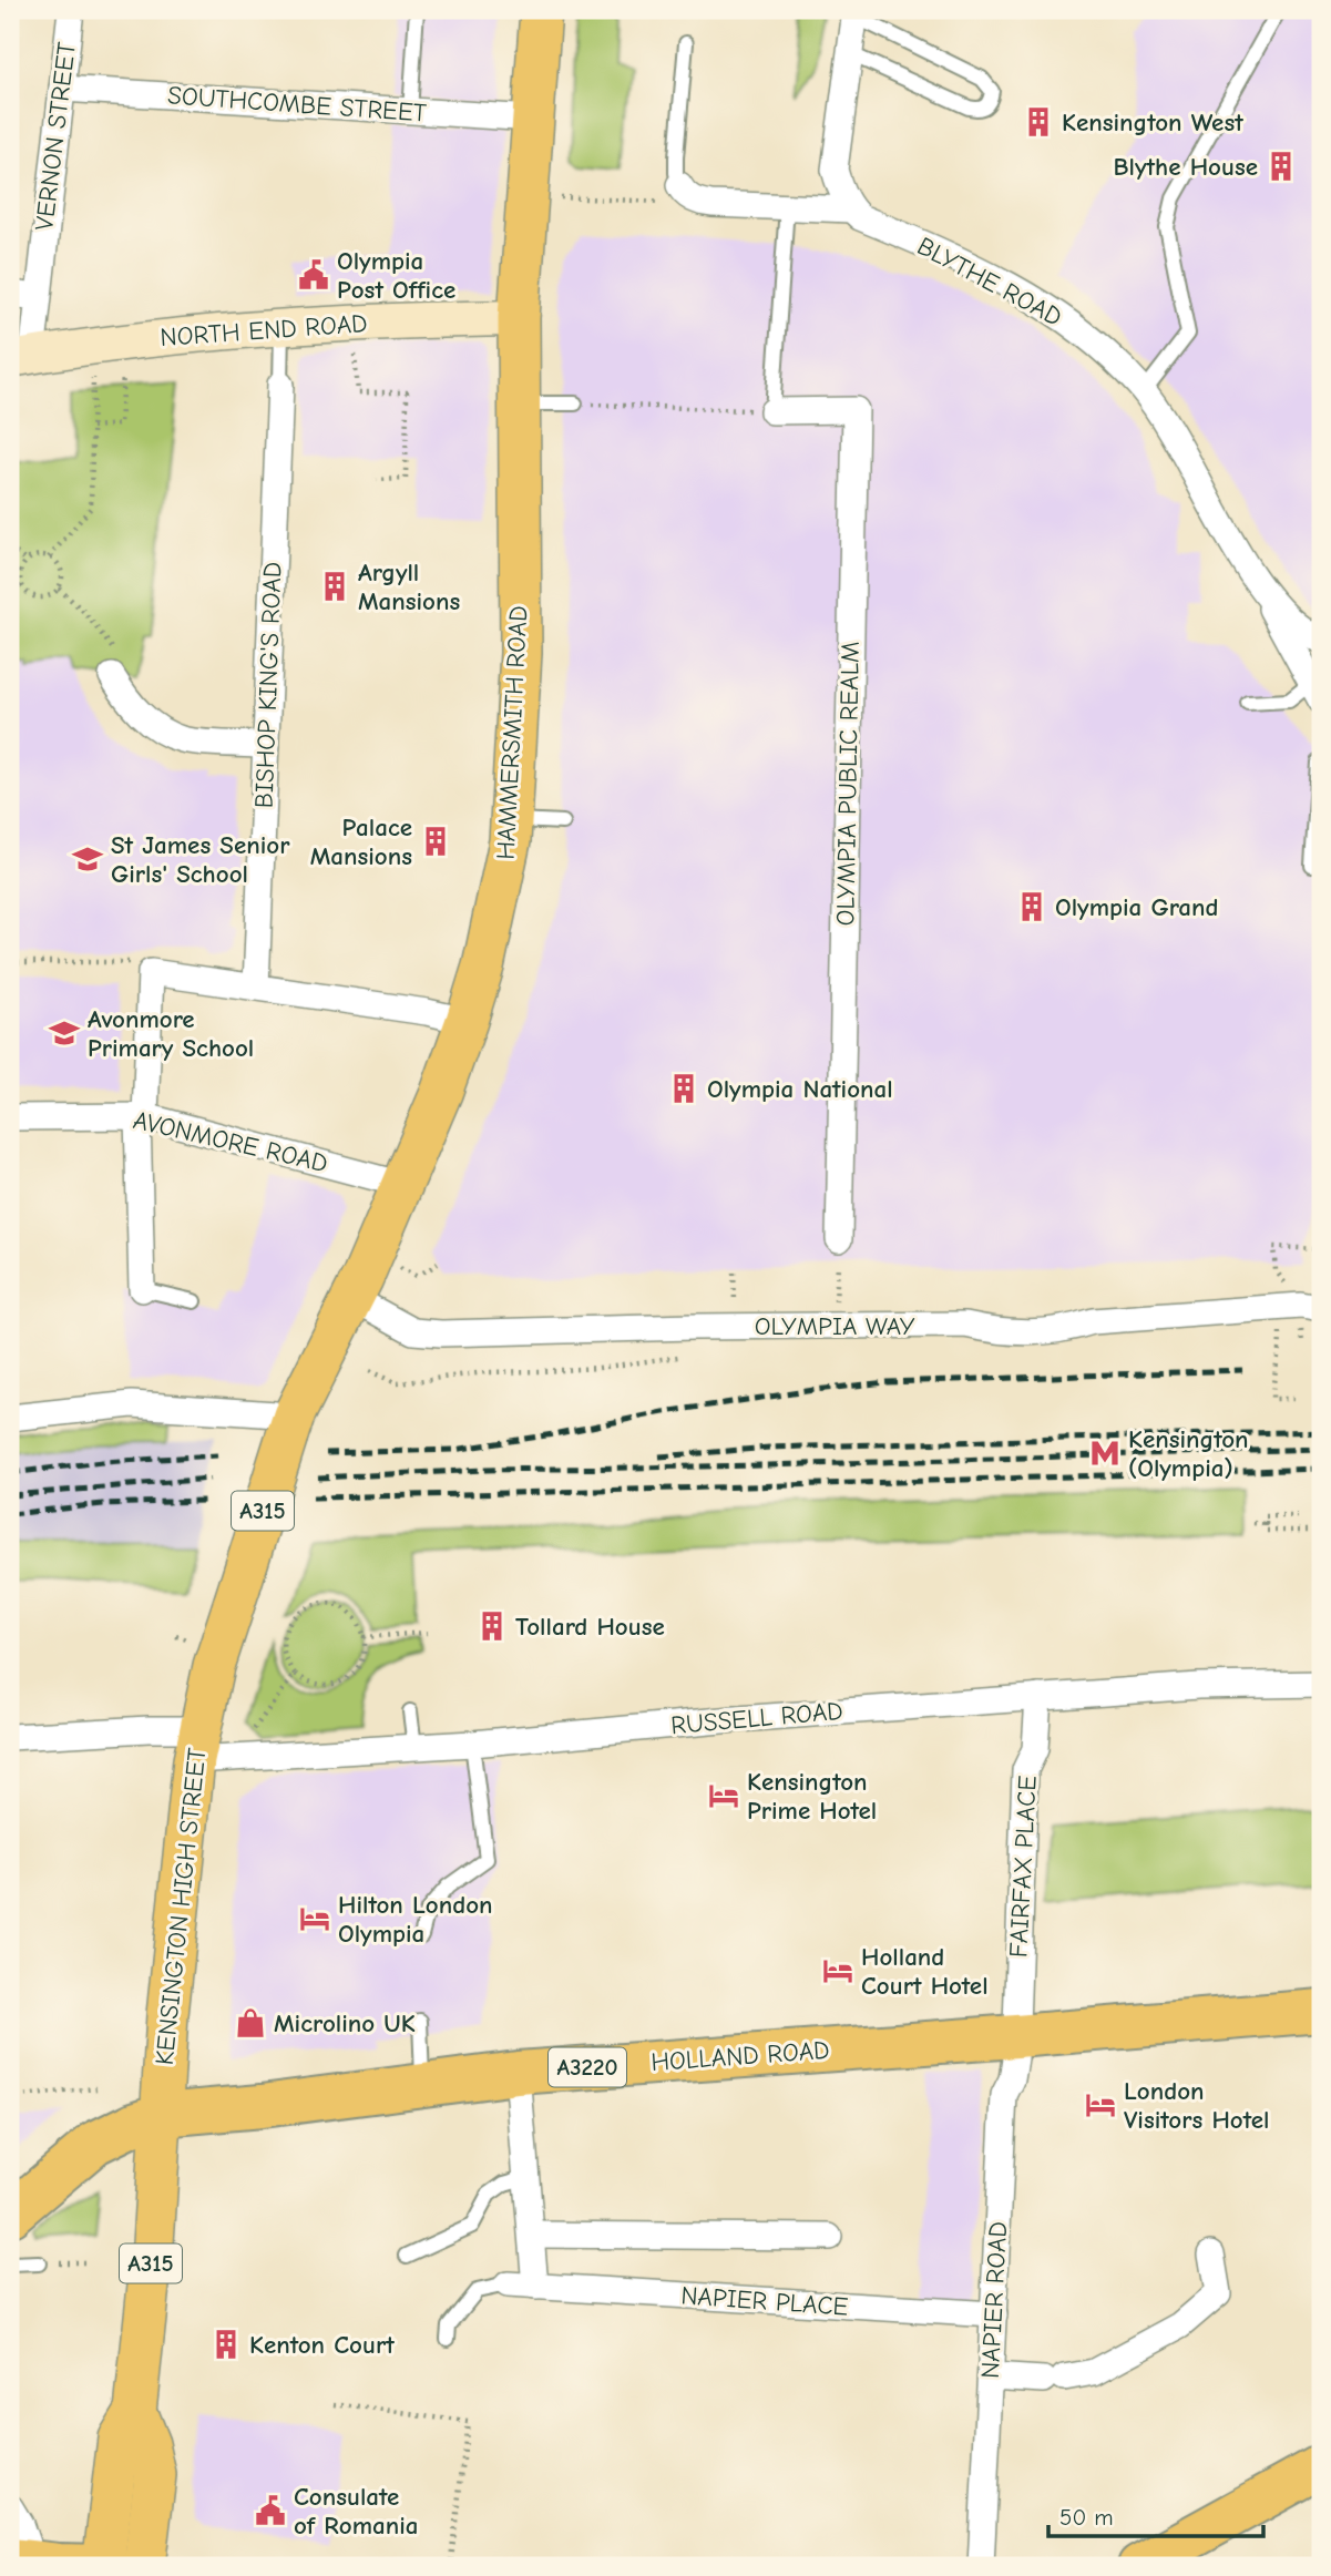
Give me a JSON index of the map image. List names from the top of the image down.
{
  "streets": {
    "highway": ["HOLLAND ROAD", "A3220"],
    "main road": [
      "NORTH END ROAD",
      "HAMMERSMITH ROAD",
      "A315",
      "KENSINGTON HIGH STREET"
    ],
    "street": [
      "SOUTHCOMBE STREET",
      "VERNON STREET",
      "BLYTHE ROAD",
      "BISHOP KING'S ROAD",
      "OLYMPIA PUBLIC REALM",
      "AVONMORE ROAD",
      "OLYMPIA WAY",
      "RUSSELL ROAD",
      "FAIRFAX PLACE",
      "NAPIER ROAD",
      "NAPIER PLACE"
    ]
  },
  "crossings": [
    ["SOUTHCOMBE STREET", "VERNON STREET"],
    ["SOUTHCOMBE STREET", "HAMMERSMITH ROAD"],
    ["VERNON STREET", "NORTH END ROAD"],
    ["NORTH END ROAD", "BISHOP KING'S ROAD"],
    ["NORTH END ROAD", "HAMMERSMITH ROAD"],
    ["HAMMERSMITH ROAD", "AVONMORE ROAD"],
    ["HAMMERSMITH ROAD", "OLYMPIA WAY"],
    ["HAMMERSMITH ROAD", "KENSINGTON HIGH STREET"],
    ["RUSSELL ROAD", "FAIRFAX PLACE"],
    ["RUSSELL ROAD", "KENSINGTON HIGH STREET"],
    ["FAIRFAX PLACE", "HOLLAND ROAD"],
    ["FAIRFAX PLACE", "NAPIER ROAD"],
    ["KENSINGTON HIGH STREET", "HOLLAND ROAD"],
    ["KENSINGTON HIGH STREET", "A3220"],
    ["HOLLAND ROAD", "A3220"],
    ["HOLLAND ROAD", "NAPIER ROAD"],
    ["NAPIER ROAD", "NAPIER PLACE"]
  ],
  "places": {
    "building": [
      "Kensington West",
      "Blythe House",
      "Argyll Mansions",
      "Palace Mansions",
      "Olympia Grand",
      "Olympia National",
      "Tollard House",
      "Kenton Court"
    ],
    "public building": ["Olympia Post Office", "Consulate of Romania"],
    "school or university": ["St James Senior Girls' School", "Avonmore Primary School"],
    "metro station": ["Kensington (Olympia)"],
    "hotel": [
      "Kensington Prime Hotel",
      "Hilton London Olympia",
      "Holland Court Hotel",
      "London Visitors Hotel"
    ],
    "shop": ["Microlino UK"]
  },
  "scale_bar": "50 m"
}
